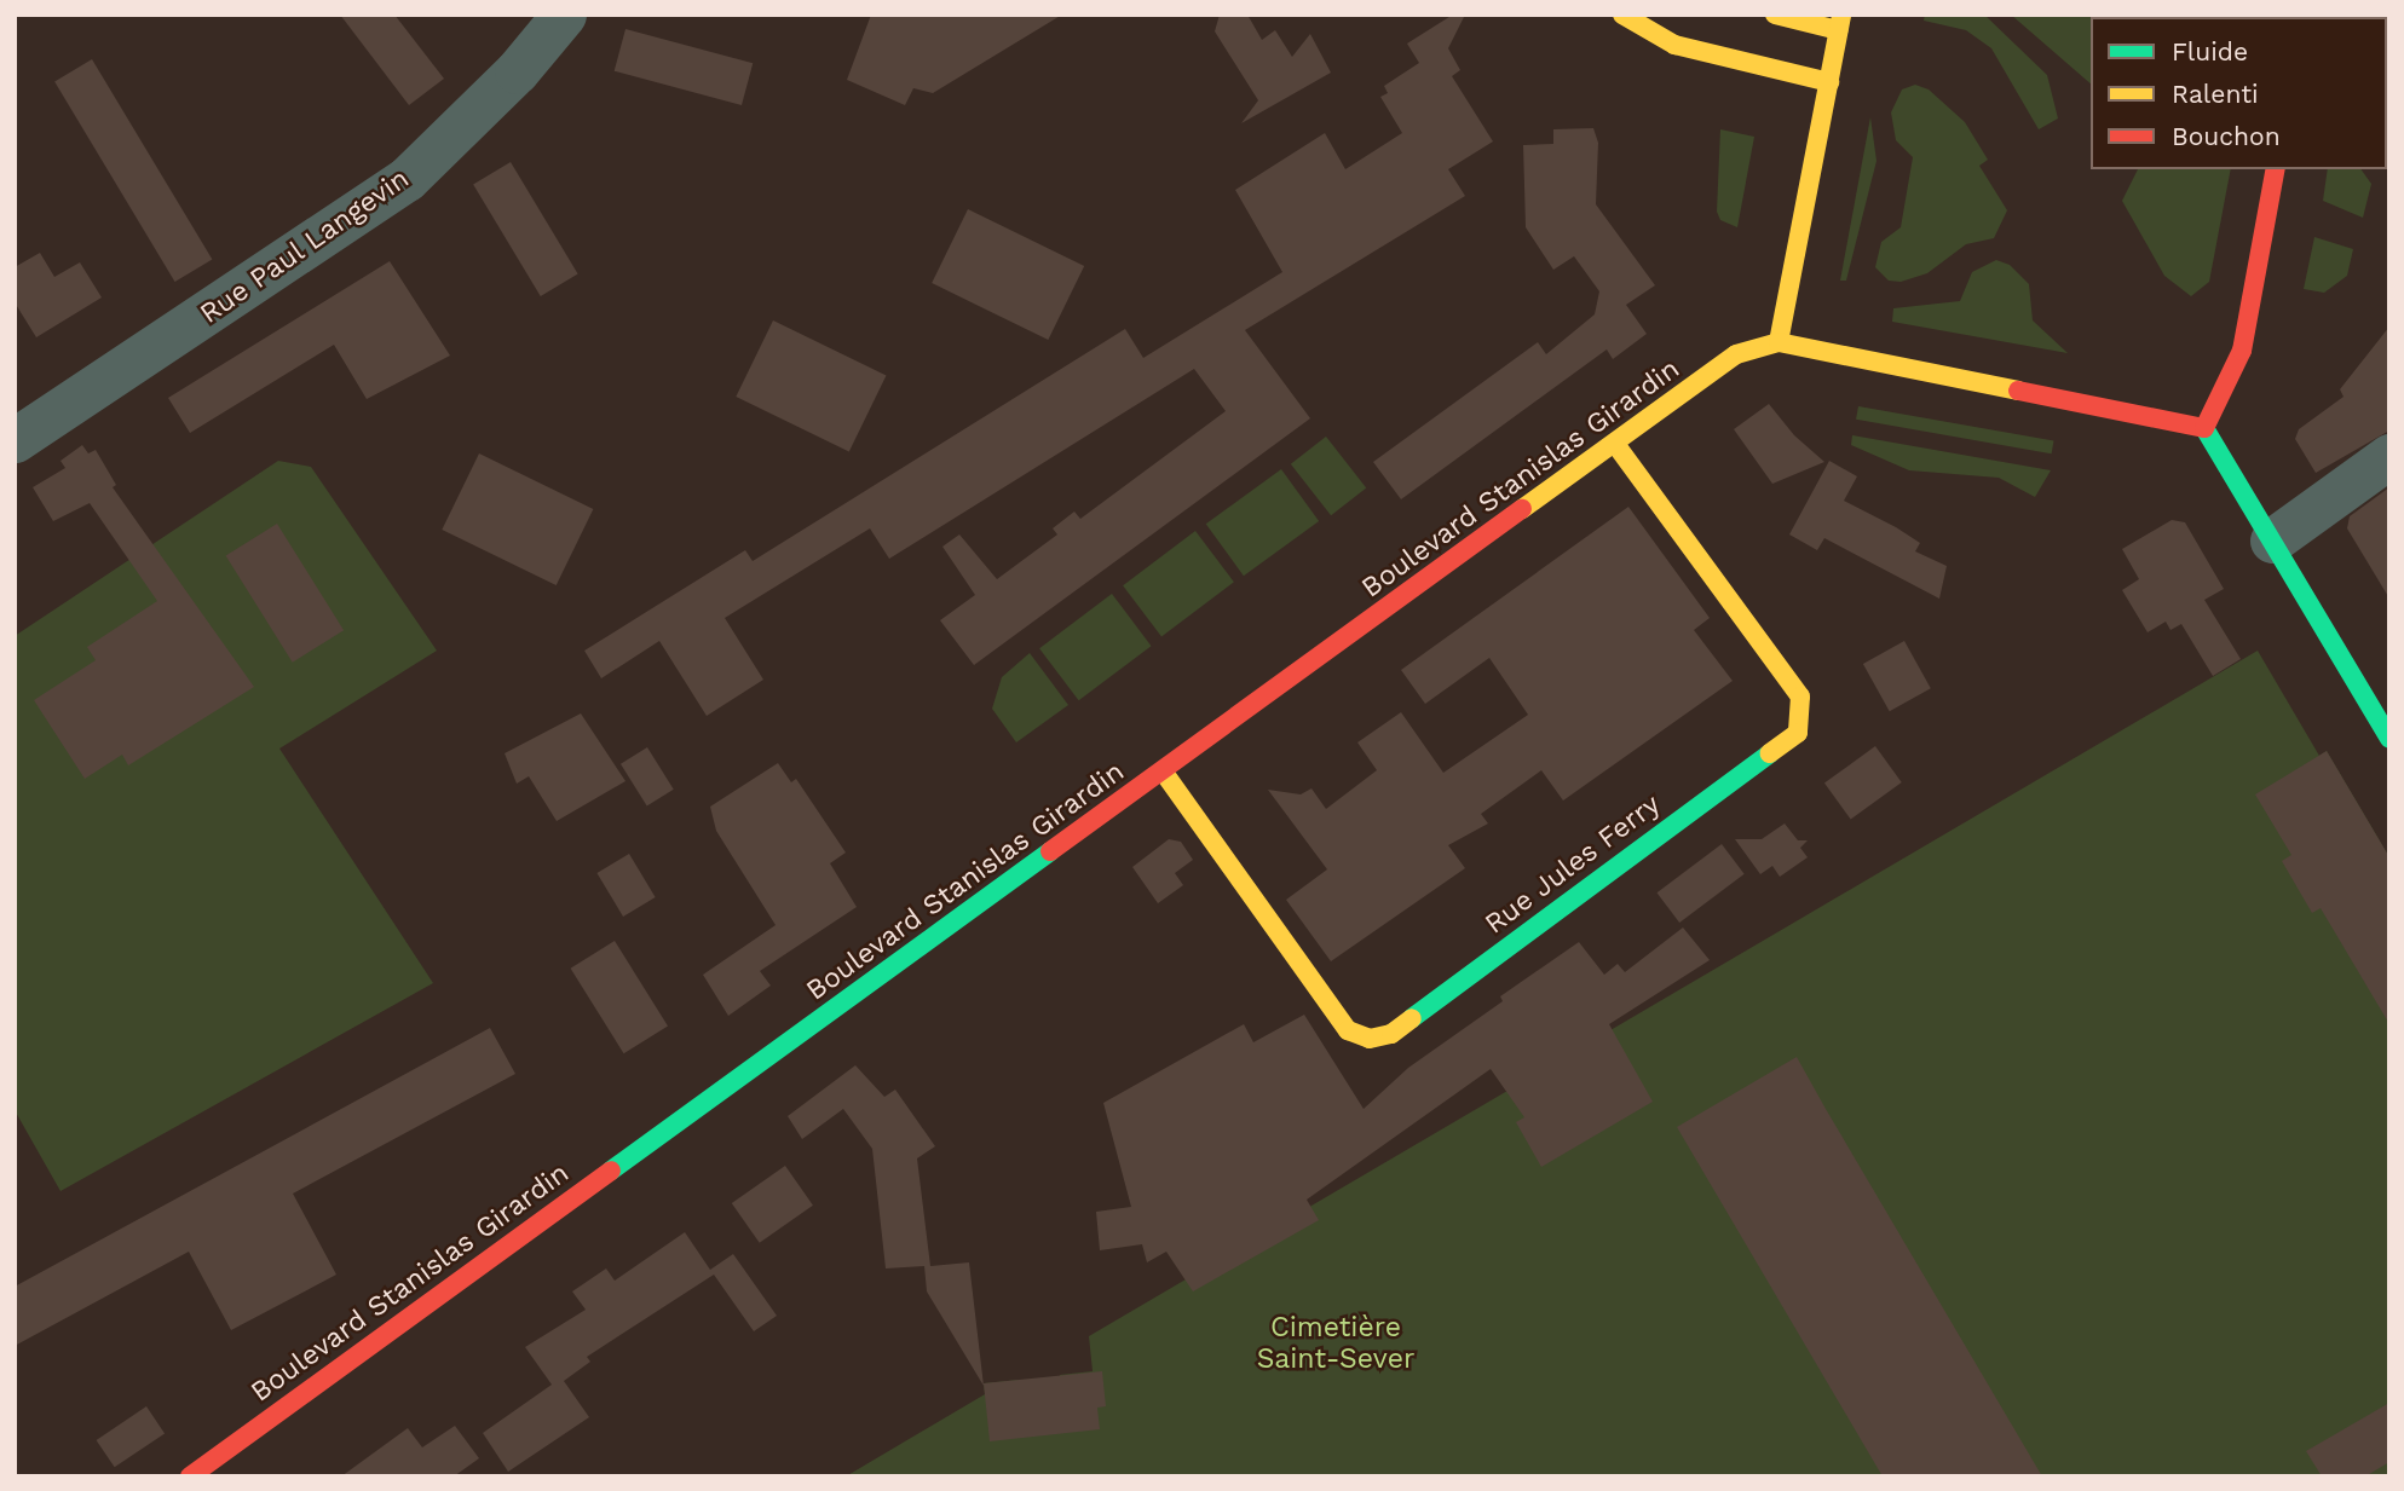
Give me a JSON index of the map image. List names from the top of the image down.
{
  "streets": {
    "main road": ["Boulevard Stanislas Girardin", "Rue Jules Ferry"],
    "street": ["Rue Paul Langevin"]
  },
  "crossings": [
    ["Boulevard Stanislas Girardin", "Rue Jules Ferry"]
  ],
  "parks": ["Cimetière Saint-Sever"],
  "legend": ["Fluide", "Ralenti", "Bouchon"]
}
